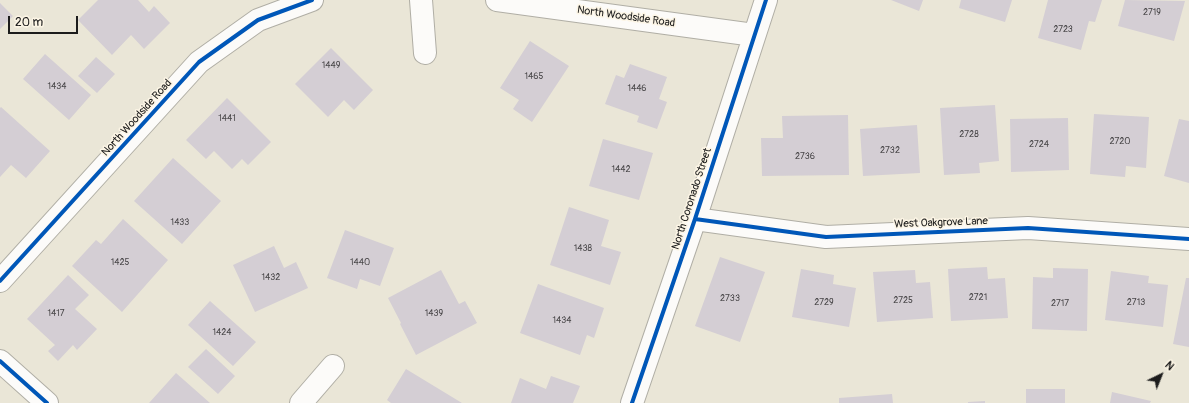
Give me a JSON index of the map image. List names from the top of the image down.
{
  "streets": {
    "street": ["North Woodside Road", "North Coronado Street", "West Oakgrove Lane"]
  },
  "crossings": [
    ["North Woodside Road", "North Coronado Street"],
    ["North Coronado Street", "West Oakgrove Lane"]
  ],
  "house_numbers": [
    "2719",
    "2723",
    "1449",
    "1465",
    "1434",
    "1446",
    "1441",
    "2728",
    "2720",
    "2724",
    "2732",
    "2736",
    "1442",
    "1433",
    "1438",
    "1425",
    "1440",
    "1432",
    "2721",
    "2733",
    "2725",
    "2729",
    "2713",
    "2717",
    "1417",
    "1439",
    "1434",
    "1424"
  ],
  "scale_bar": "20 m",
  "north": "top right"
}
